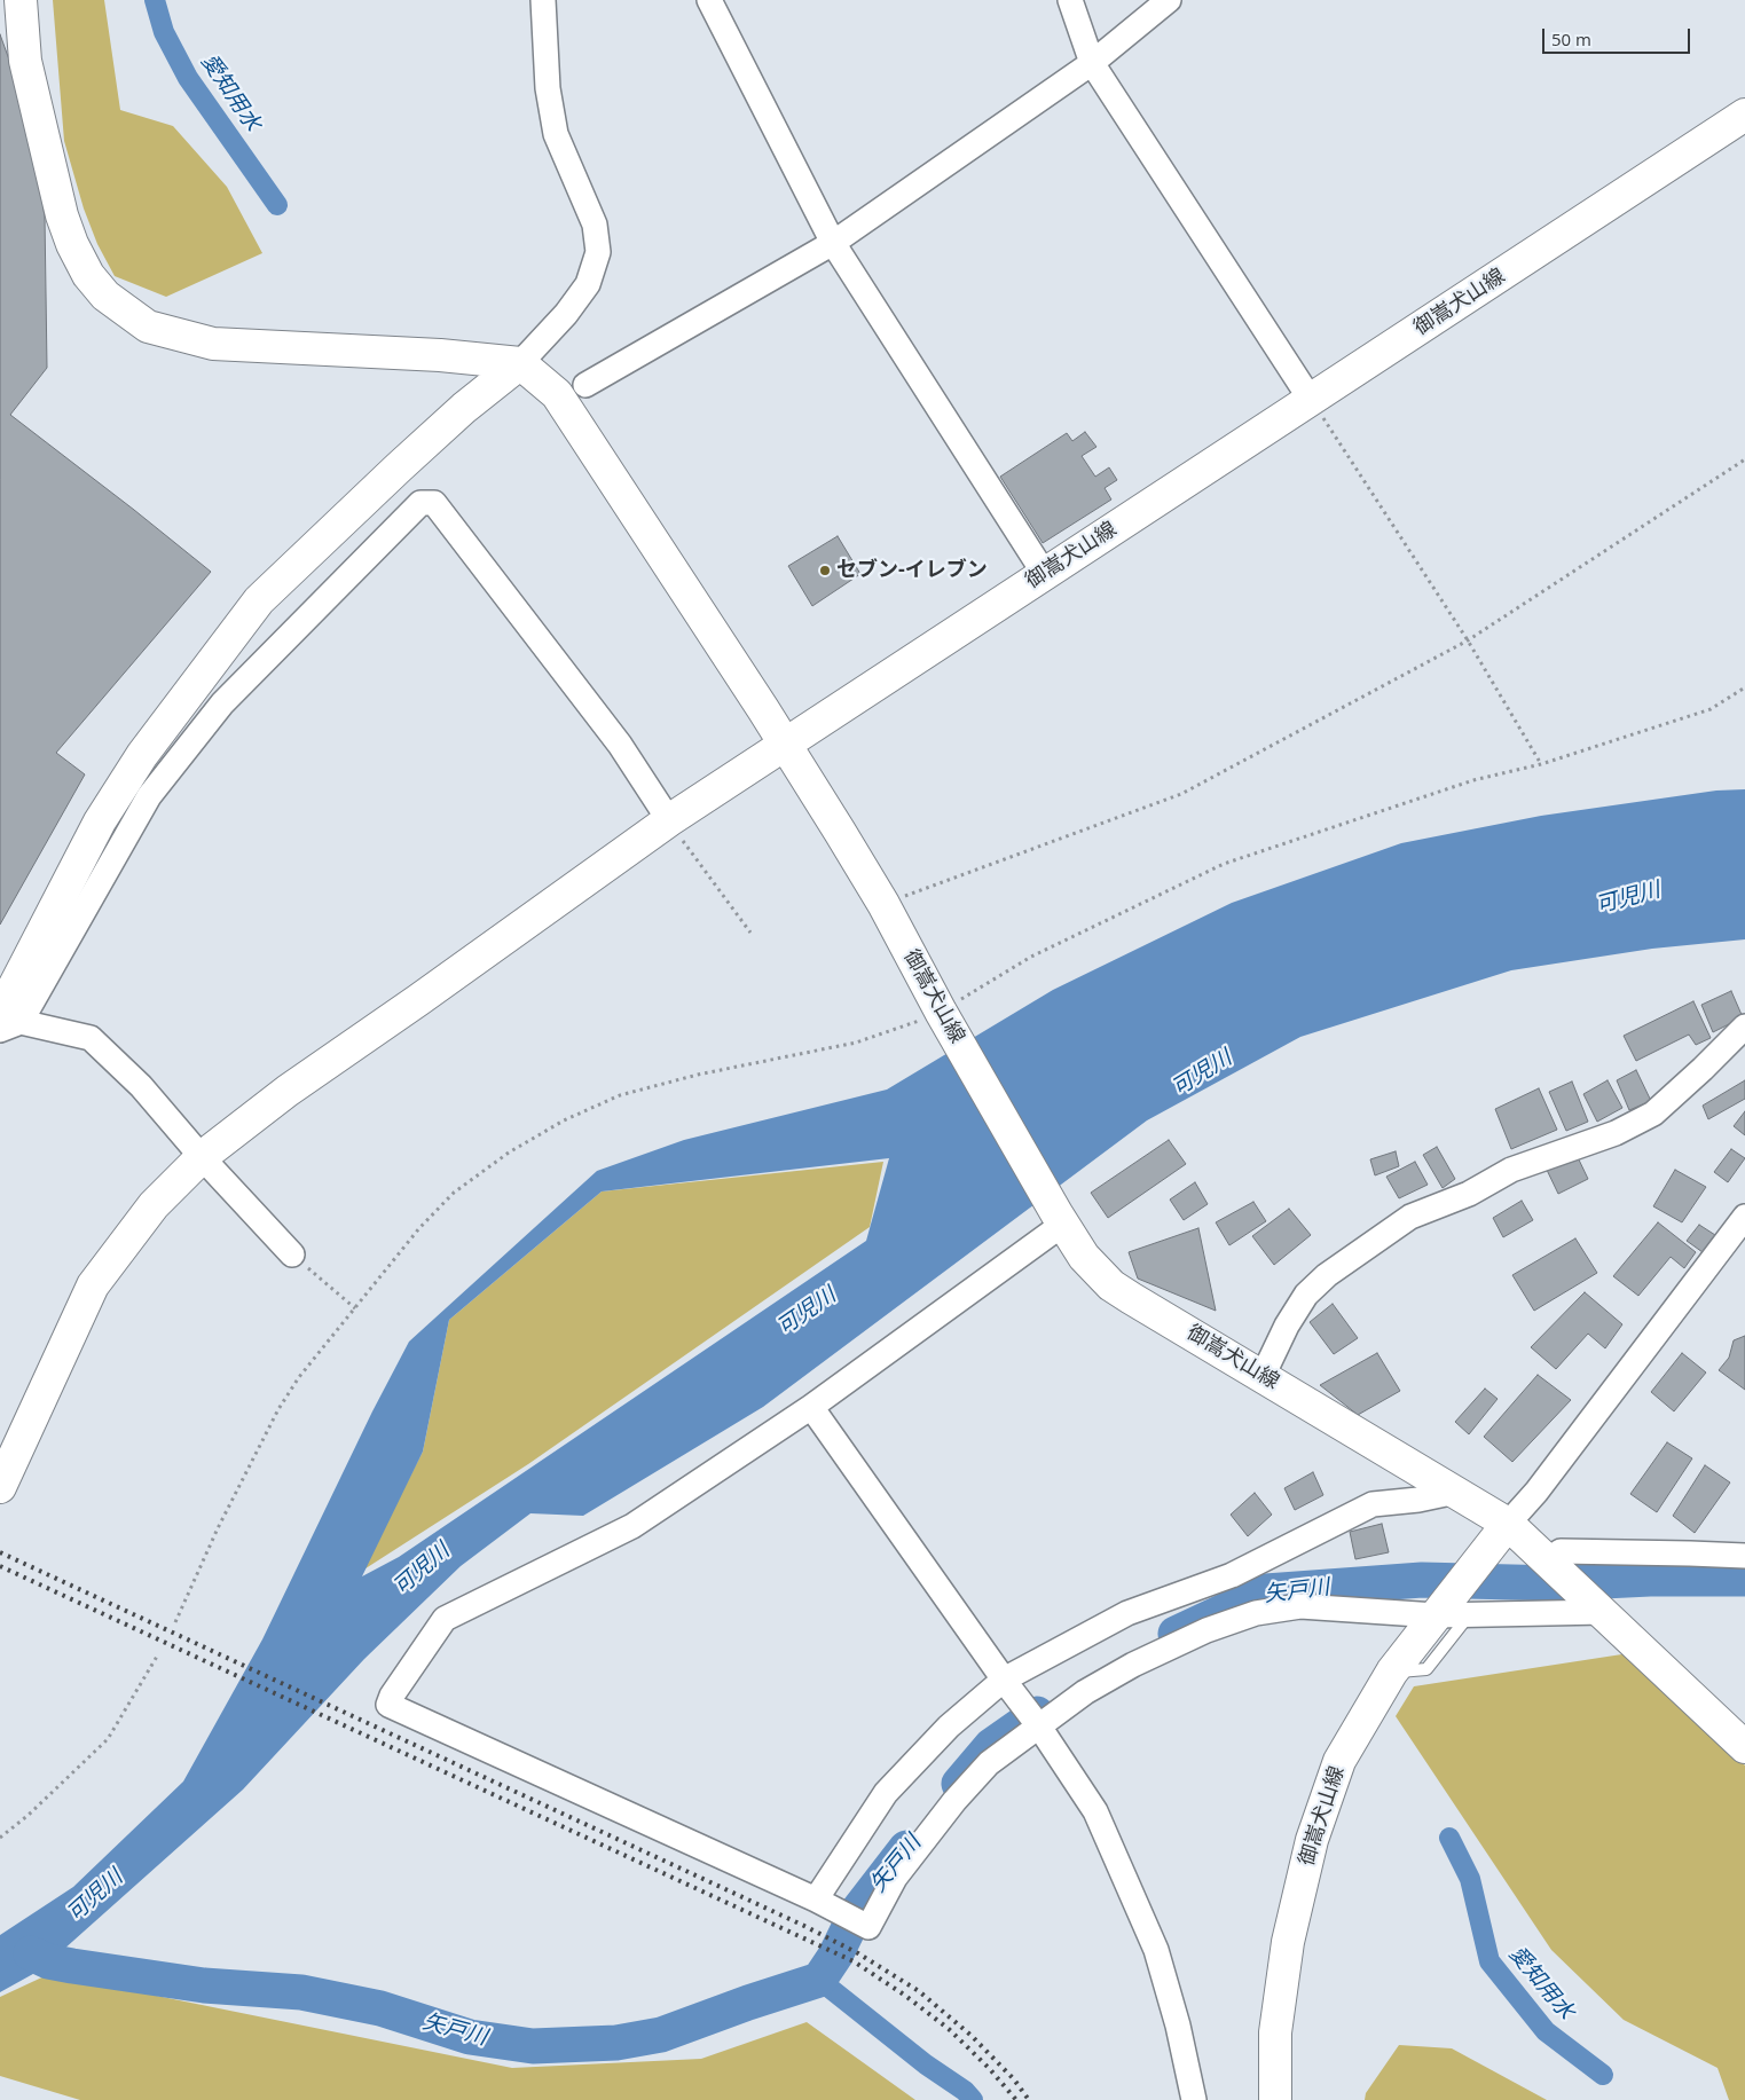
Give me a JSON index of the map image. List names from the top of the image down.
{
  "streets": {
    "street": ["御嵩犬山線"]
  },
  "water": ["愛知用水", "可児川", "矢戸川"],
  "places": ["セブン-イレブン"],
  "scale_bar": "50 m"
}
